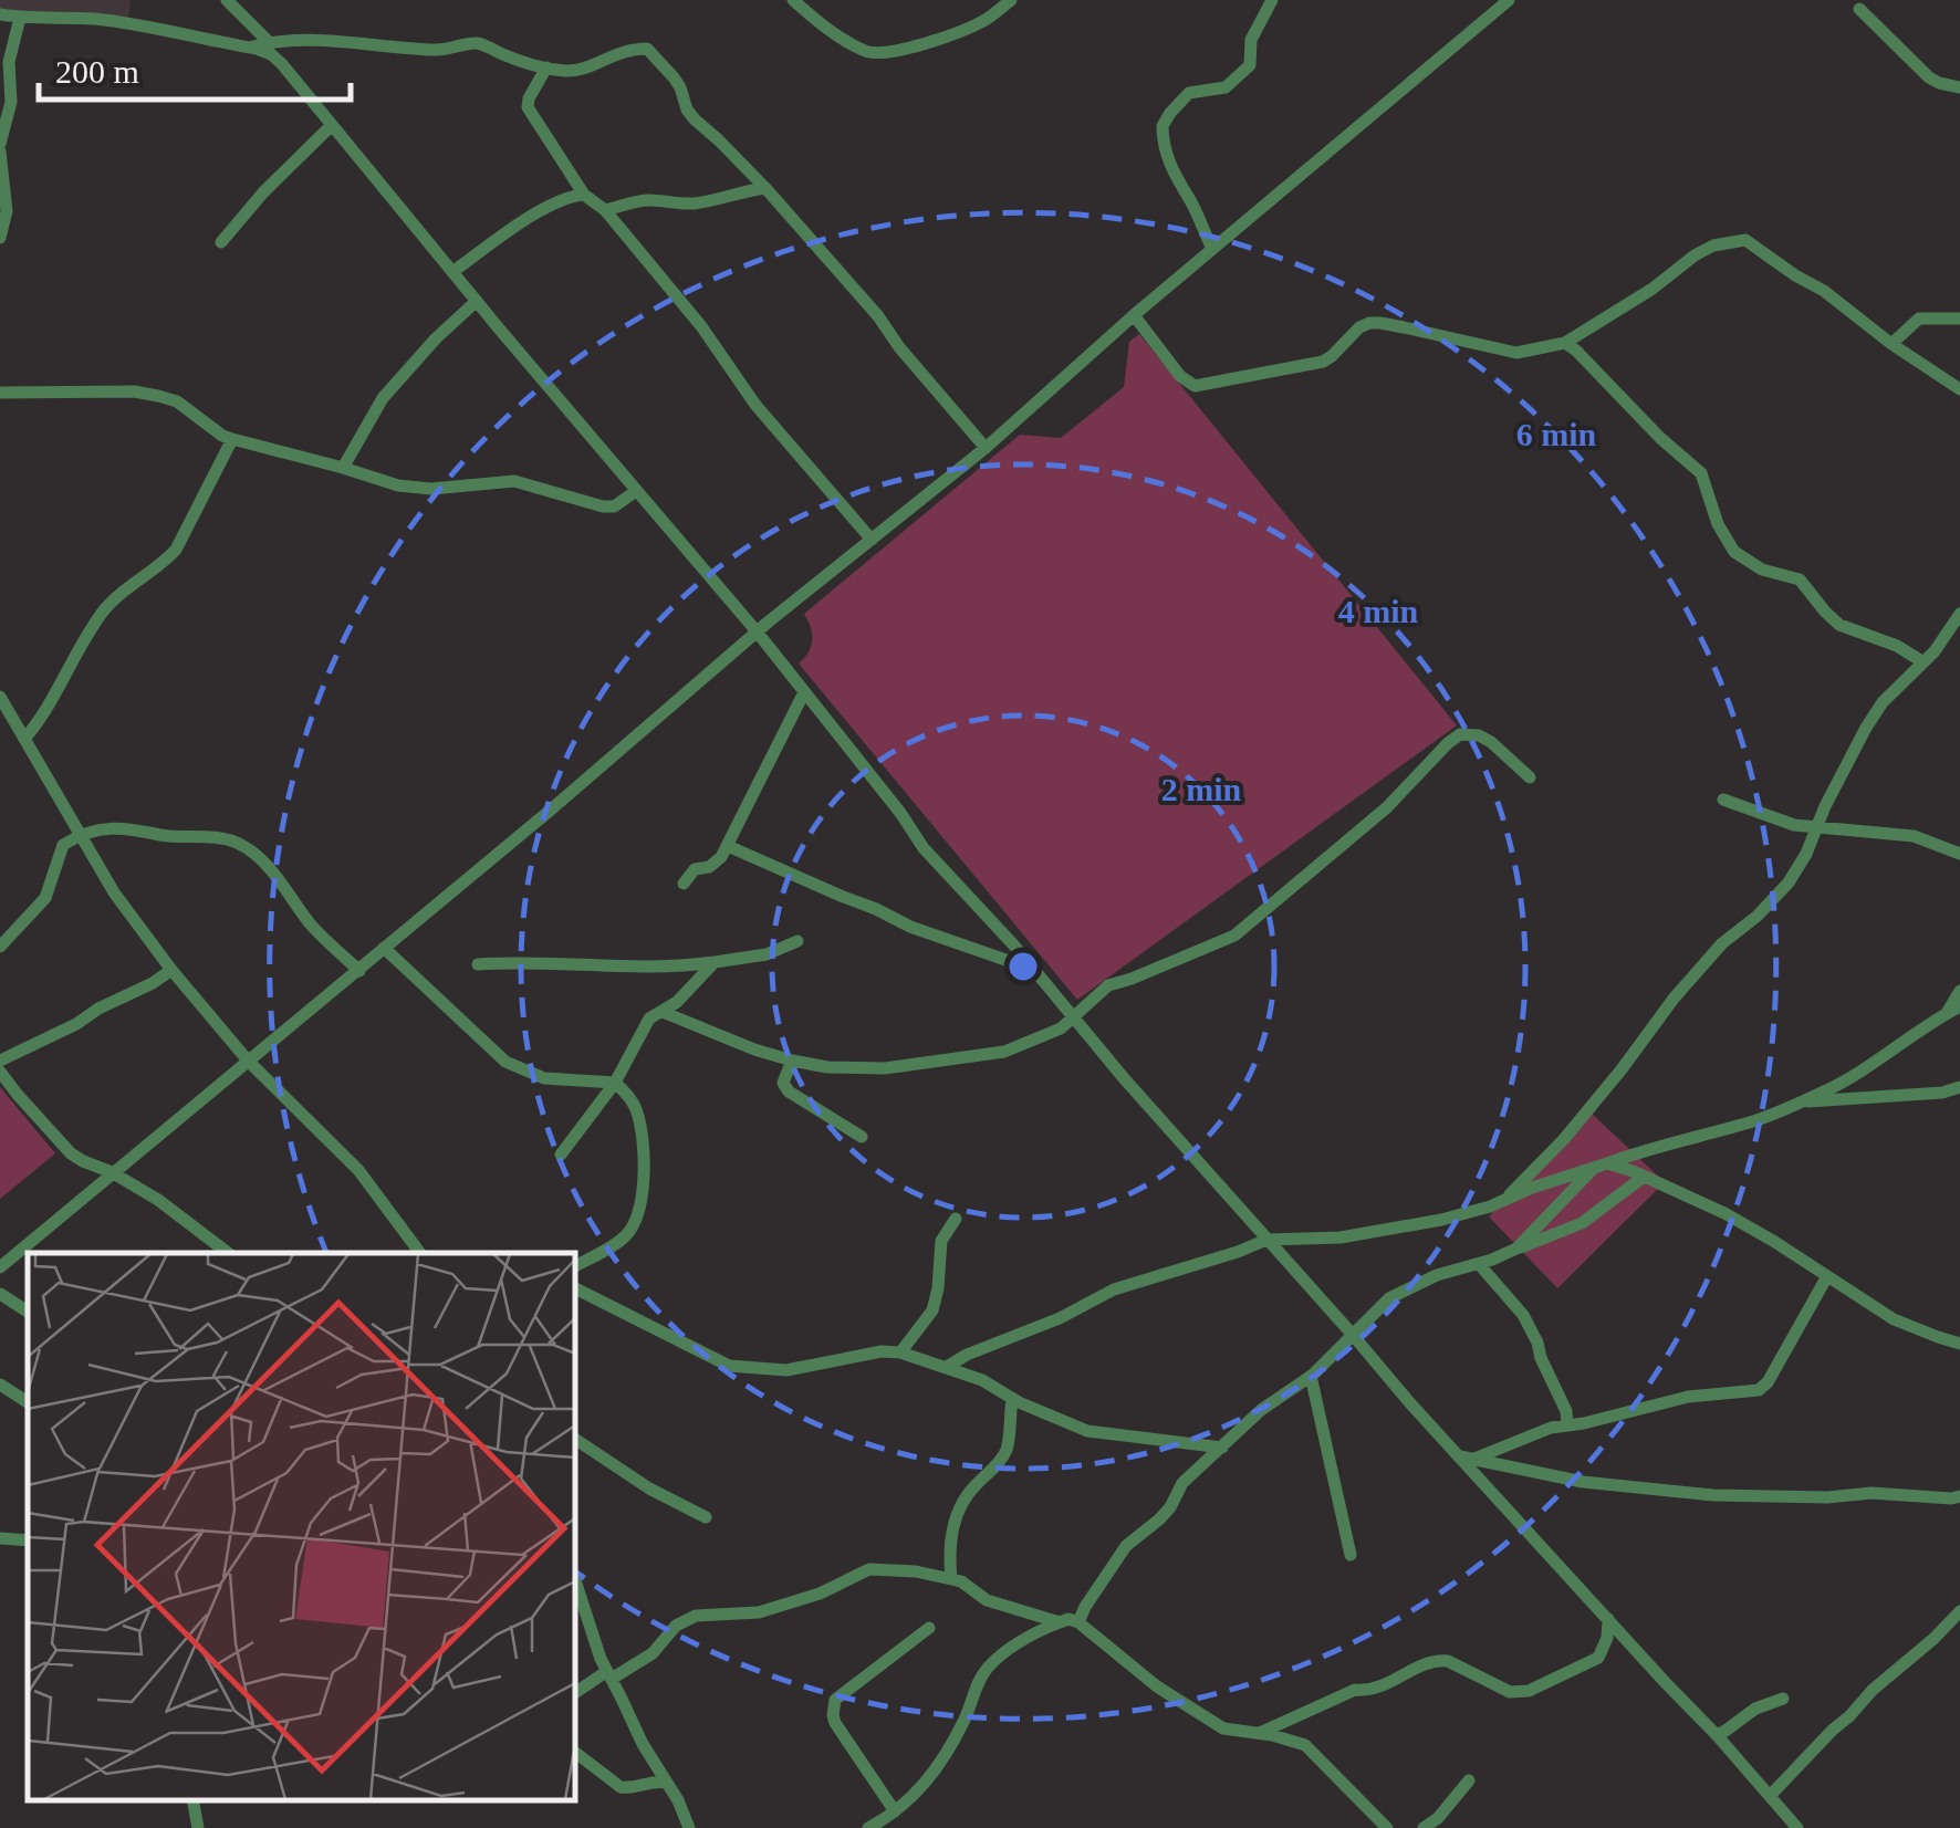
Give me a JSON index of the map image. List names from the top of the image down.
{
  "scale_bar": "200 m",
  "rings": ["6 min", "4 min", "2 min"]
}
